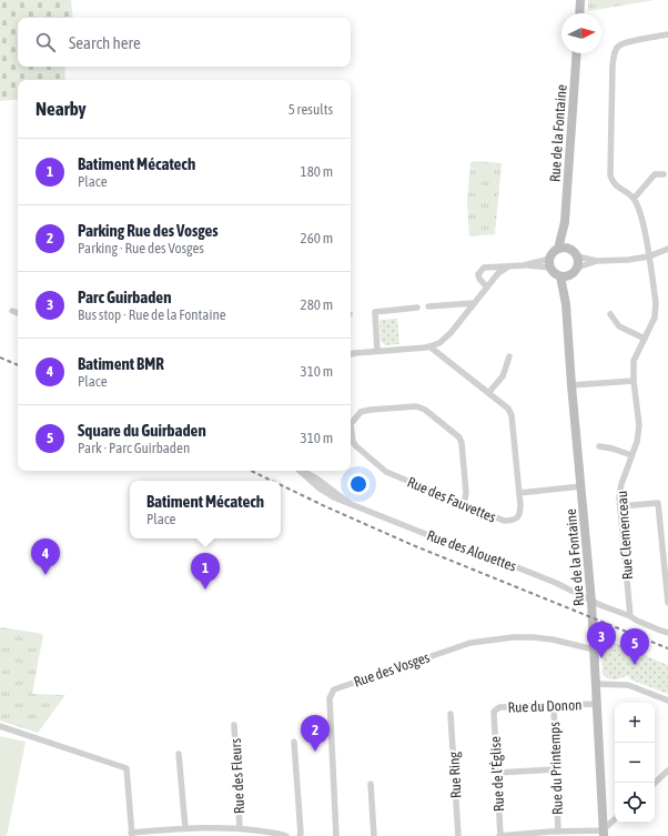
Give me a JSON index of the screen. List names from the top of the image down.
{
  "streets": {
    "street": [
      "Rue de la Fontaine",
      "Rue des Fauvettes",
      "Rue Clemenceau",
      "Rue des Alouettes",
      "Rue des Vosges",
      "Rue du Donon",
      "Rue du Printemps",
      "Rue de l'Église",
      "Rue Ring",
      "Rue des Fleurs"
    ]
  },
  "crossings": [
    ["Rue de la Fontaine", "Rue des Alouettes"],
    ["Rue de la Fontaine", "Rue des Vosges"],
    ["Rue de la Fontaine", "Rue du Donon"],
    ["Rue Clemenceau", "Rue des Alouettes"],
    ["Rue du Donon", "Rue du Printemps"],
    ["Rue du Donon", "Rue de l'Église"]
  ],
  "north": "right",
  "page": {
    "search": "Search here",
    "heading": ["Nearby", "5 results"],
    "list": [
      {
        "mark": "1",
        "name": "Batiment Mécatech",
        "note": "Place",
        "value": "180 m"
      },
      {
        "mark": "2",
        "name": "Parking Rue des Vosges",
        "note": "Parking · Rue des Vosges",
        "value": "260 m"
      },
      {
        "mark": "3",
        "name": "Parc Guirbaden",
        "note": "Bus stop · Rue de la Fontaine",
        "value": "280 m"
      },
      {
        "mark": "4",
        "name": "Batiment BMR",
        "note": "Place",
        "value": "310 m"
      },
      {
        "mark": "5",
        "name": "Square du Guirbaden",
        "note": "Park · Parc Guirbaden",
        "value": "310 m"
      }
    ],
    "popup": ["Batiment Mécatech", "Place"],
    "pins": [
      "4",
      "1",
      "3",
      "5",
      "2"
    ],
    "map_buttons": ["+", "−"]
  }
}
